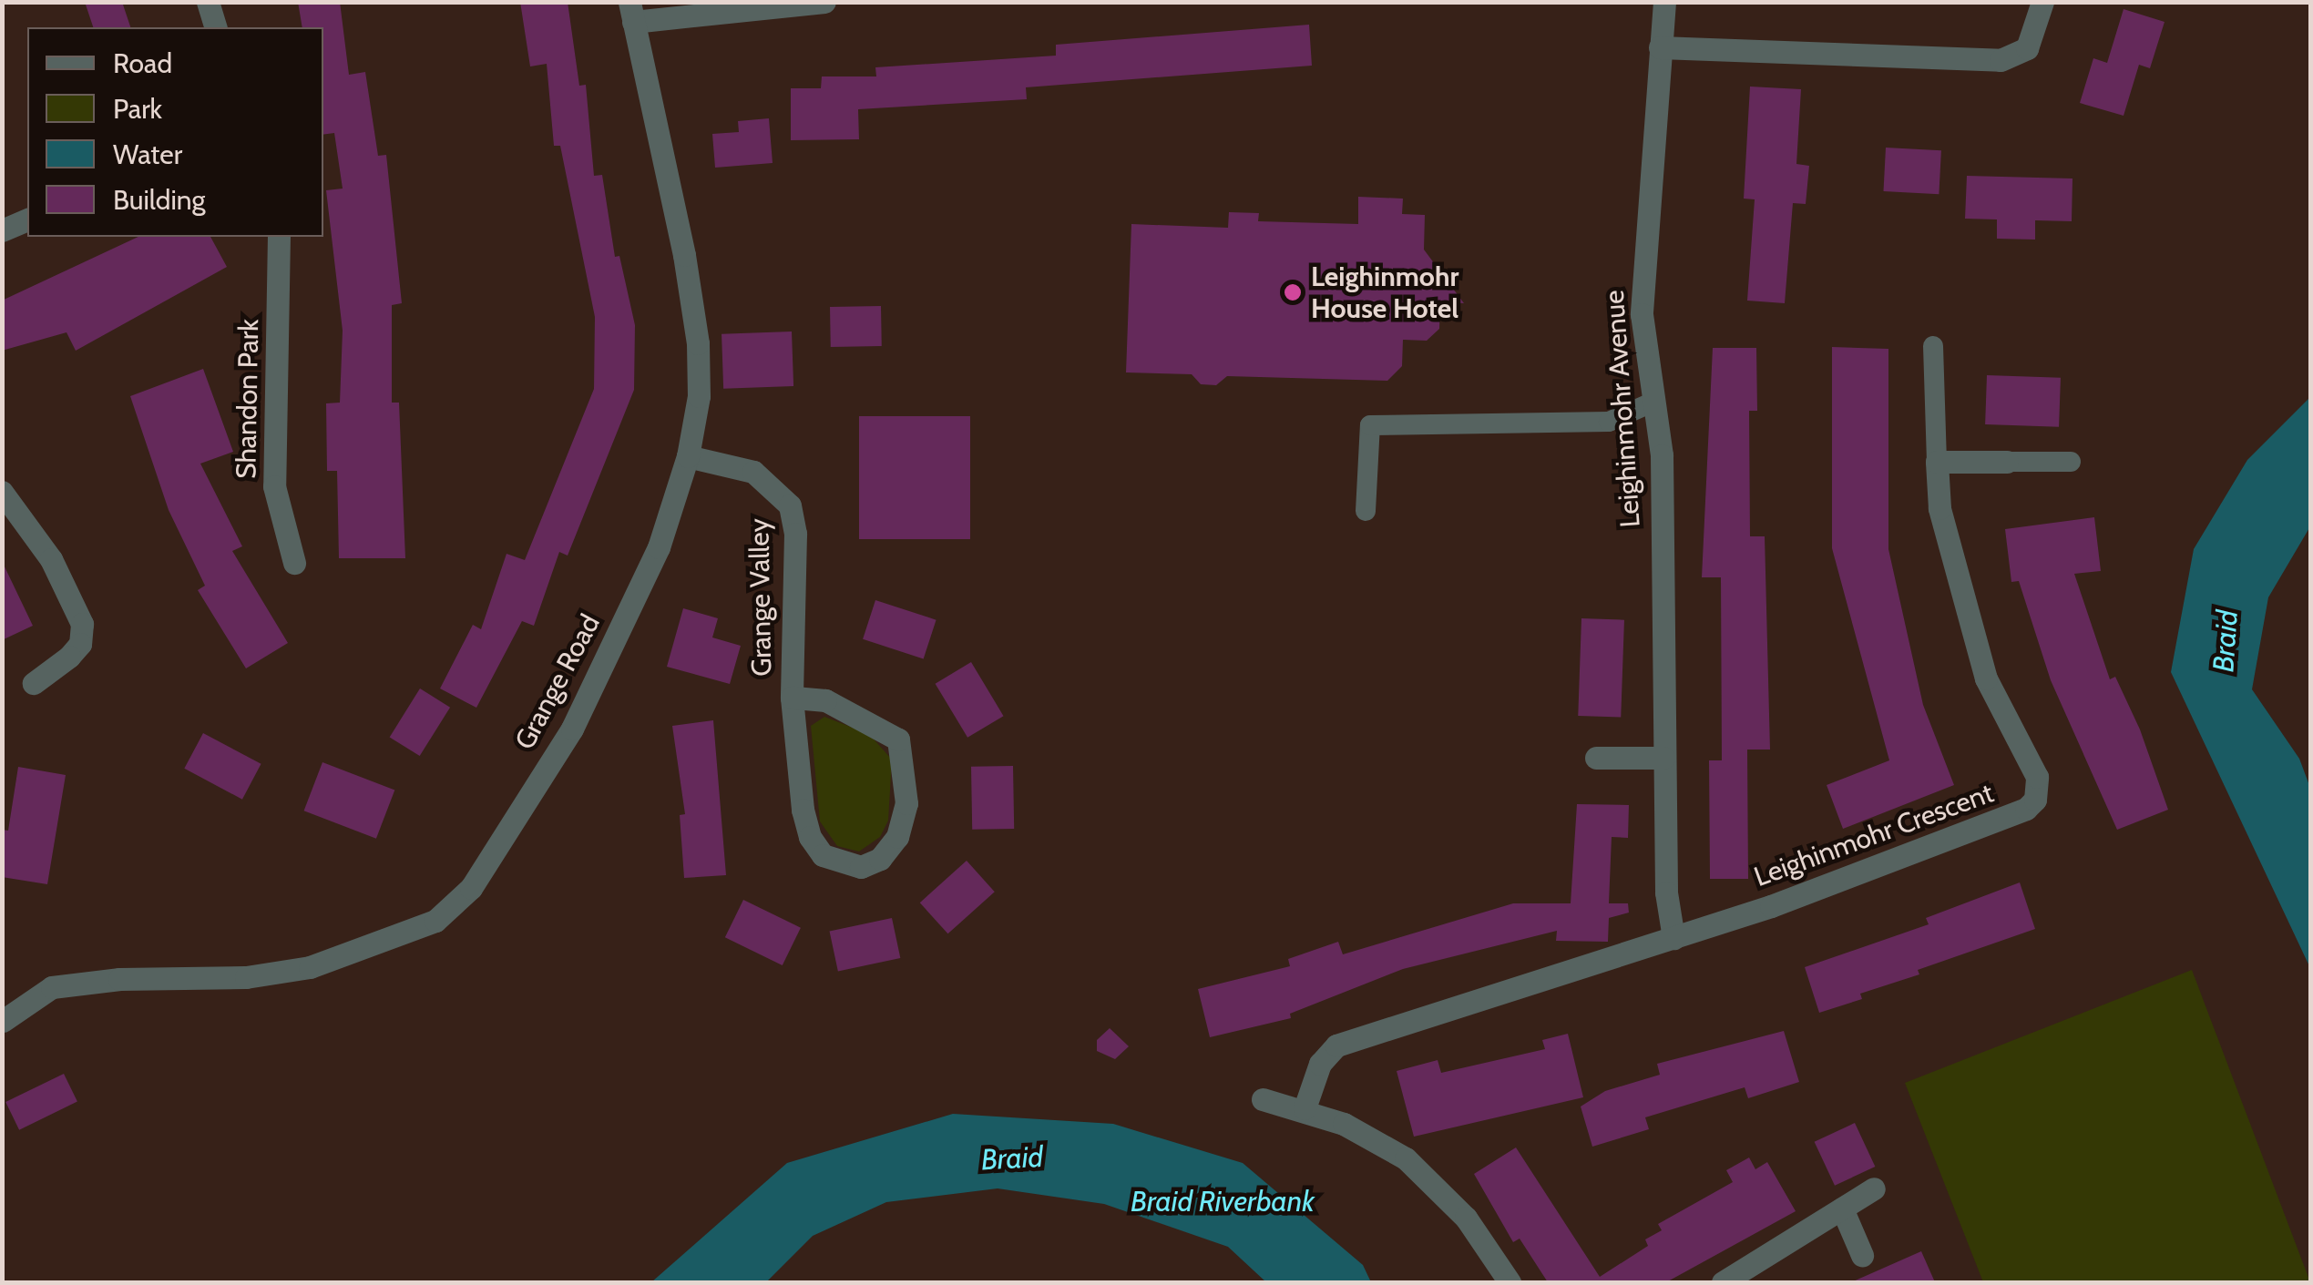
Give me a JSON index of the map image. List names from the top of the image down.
{
  "streets": {
    "street": [
      "Shandon Park",
      "Leighinmohr Avenue",
      "Grange Valley",
      "Grange Road",
      "Leighinmohr Crescent"
    ]
  },
  "crossings": [
    ["Leighinmohr Avenue", "Leighinmohr Crescent"],
    ["Grange Valley", "Grange Road"]
  ],
  "water": ["Braid", "Braid Riverbank"],
  "places": ["Leighinmohr House Hotel"],
  "legend": [
    "Road",
    "Park",
    "Water",
    "Building"
  ]
}
